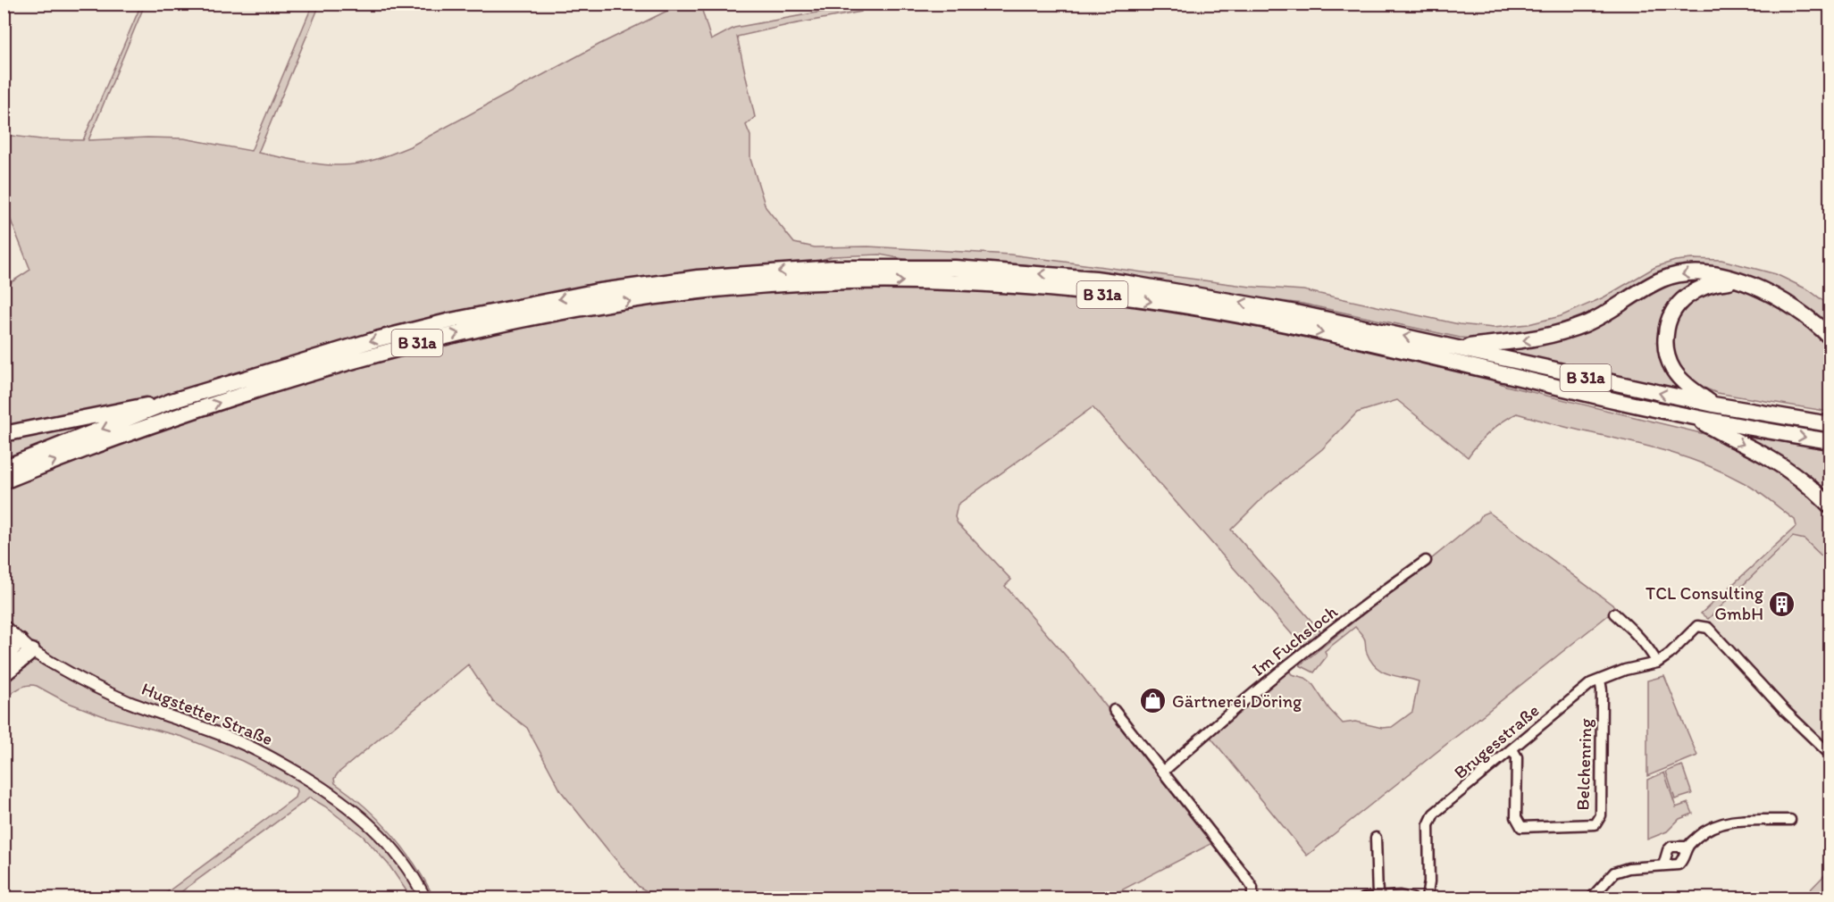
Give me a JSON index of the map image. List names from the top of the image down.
{
  "streets": {
    "highway": ["B 31a"],
    "main road": ["Hugstetter Straße"],
    "street": ["Im Fuchsloch", "Brugesstraße", "Belchenring"]
  },
  "crossings": [
    ["Brugesstraße", "Belchenring"]
  ],
  "places": {
    "building": ["TCL Consulting GmbH"],
    "shop": ["Gärtnerei Döring"]
  }
}
